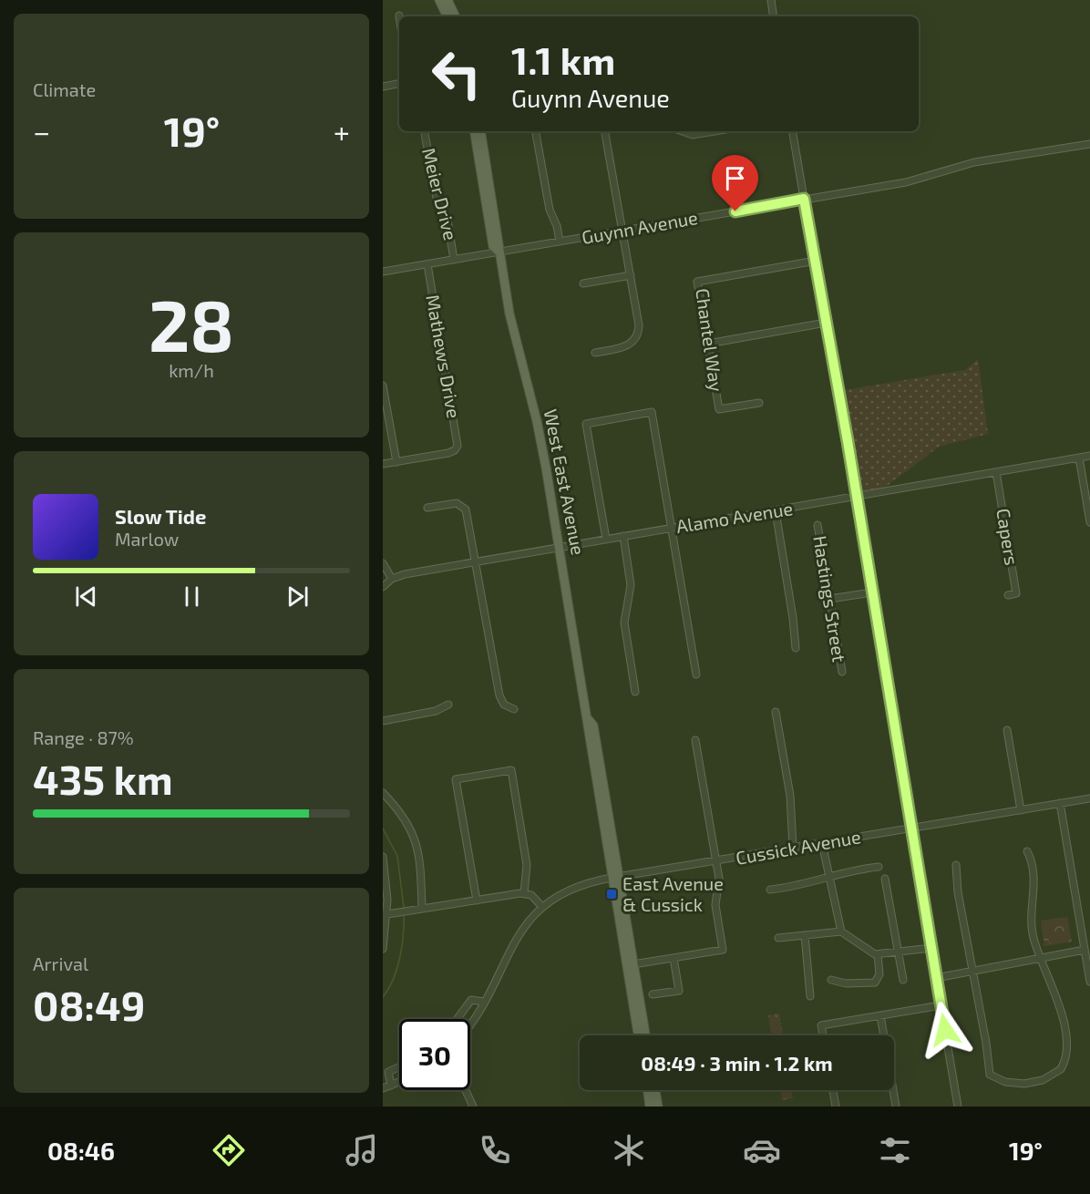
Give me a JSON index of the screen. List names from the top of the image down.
{
  "streets": {
    "main road": ["West East Avenue"],
    "street": [
      "Meier Drive",
      "Guynn Avenue",
      "Chantel Way",
      "Mathews Drive",
      "Alamo Avenue",
      "Capers",
      "Hastings Street",
      "Cussick Avenue"
    ]
  },
  "crossings": [
    ["Meier Drive", "Guynn Avenue"],
    ["Guynn Avenue", "Mathews Drive"],
    ["Guynn Avenue", "West East Avenue"],
    ["West East Avenue", "Alamo Avenue"],
    ["West East Avenue", "Cussick Avenue"],
    ["Alamo Avenue", "Capers"]
  ],
  "places": {
    "transit": ["East Avenue & Cussick"]
  },
  "page": {
    "tile": [
      "Climate",
      ["28", "km/h"],
      ["Range · 87%", "435 km"],
      ["Arrival", "08:49"]
    ],
    "turn": ["1.1 km", "Guynn Avenue"],
    "heat": ["−", "19°", "+"],
    "song": ["Slow Tide", "Marlow"],
    "limit": "30",
    "trip": "08:49 · 3 min · 1.2 km",
    "tabs": ["08:46", "19°"]
  }
}
